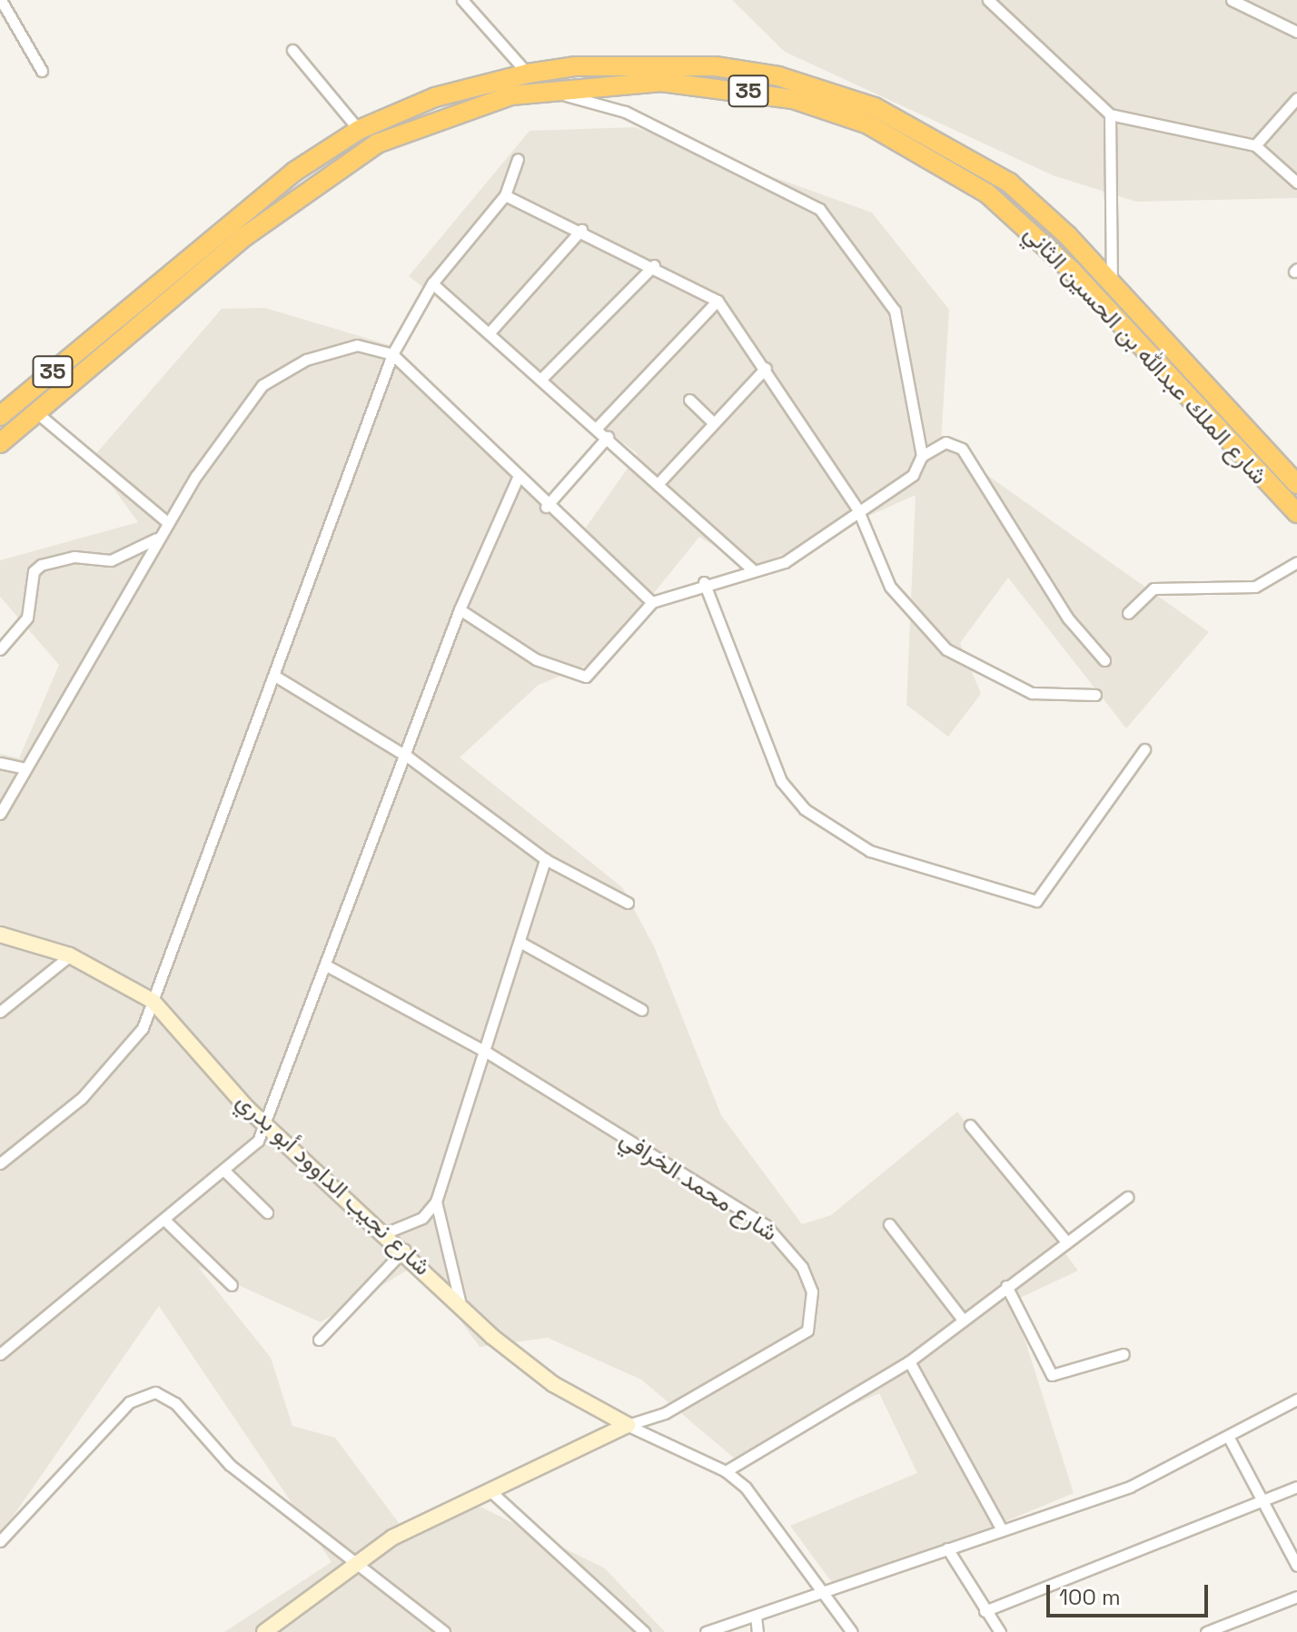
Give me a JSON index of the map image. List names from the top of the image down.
{
  "streets": {
    "highway": ["35", "شارع الملك عبدالله بن الحسين الثاني"],
    "street": ["شارع نجيب الداوود أبو بدري", "شارع محمد الخرافي"]
  },
  "crossings": [
    ["شارع نجيب الداوود أبو بدري", "شارع محمد الخرافي"]
  ],
  "scale_bar": "100 m"
}
